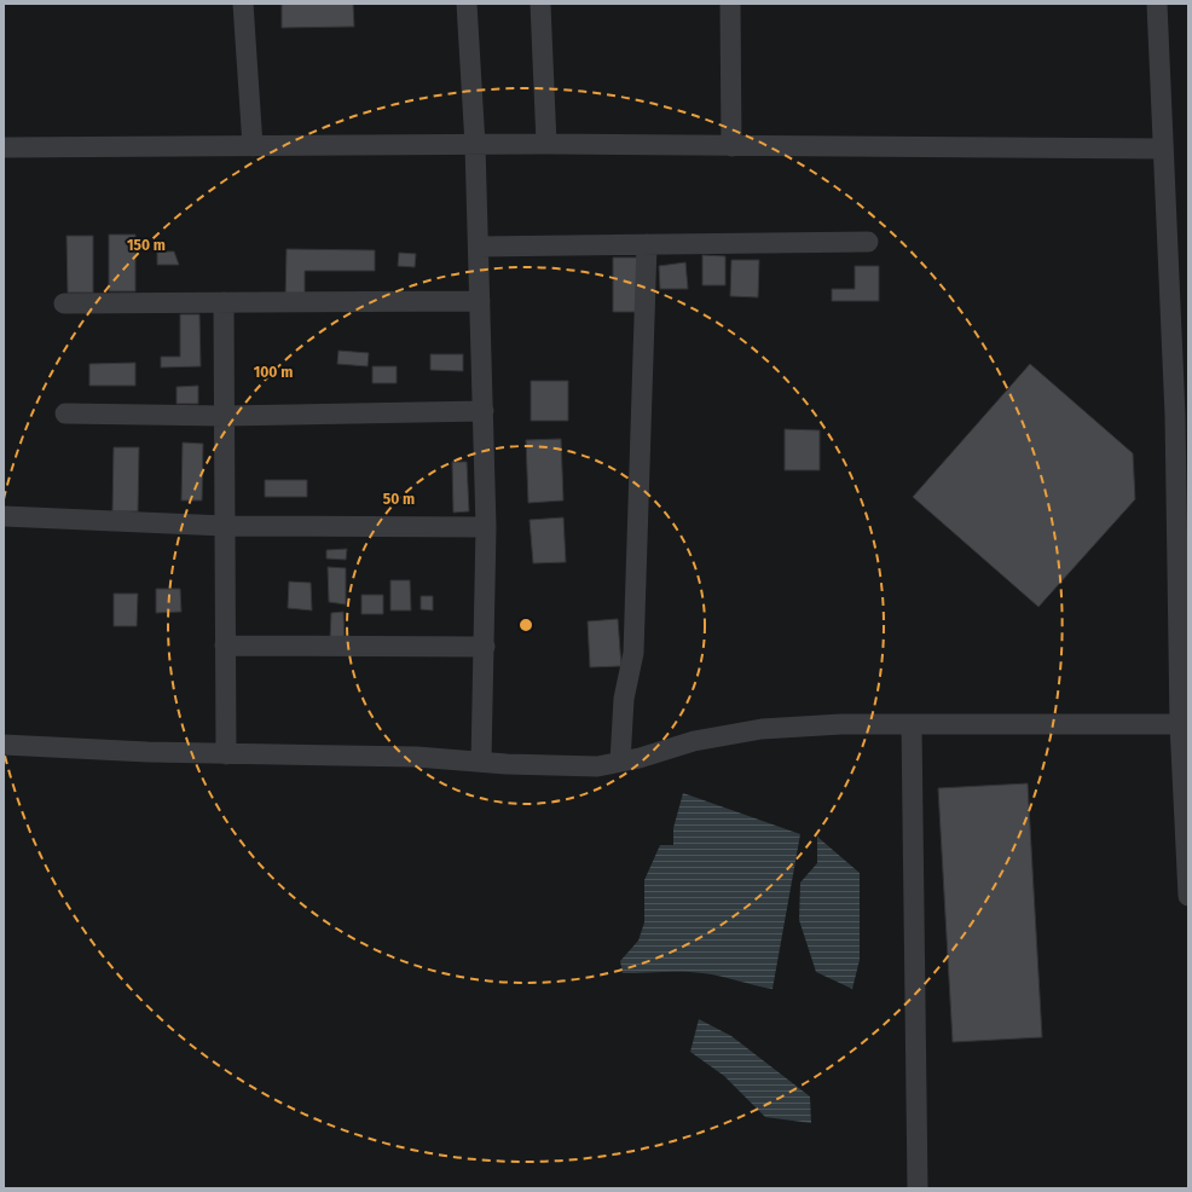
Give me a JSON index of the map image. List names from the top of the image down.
{
  "rings": ["150 m", "100 m", "50 m"]
}
